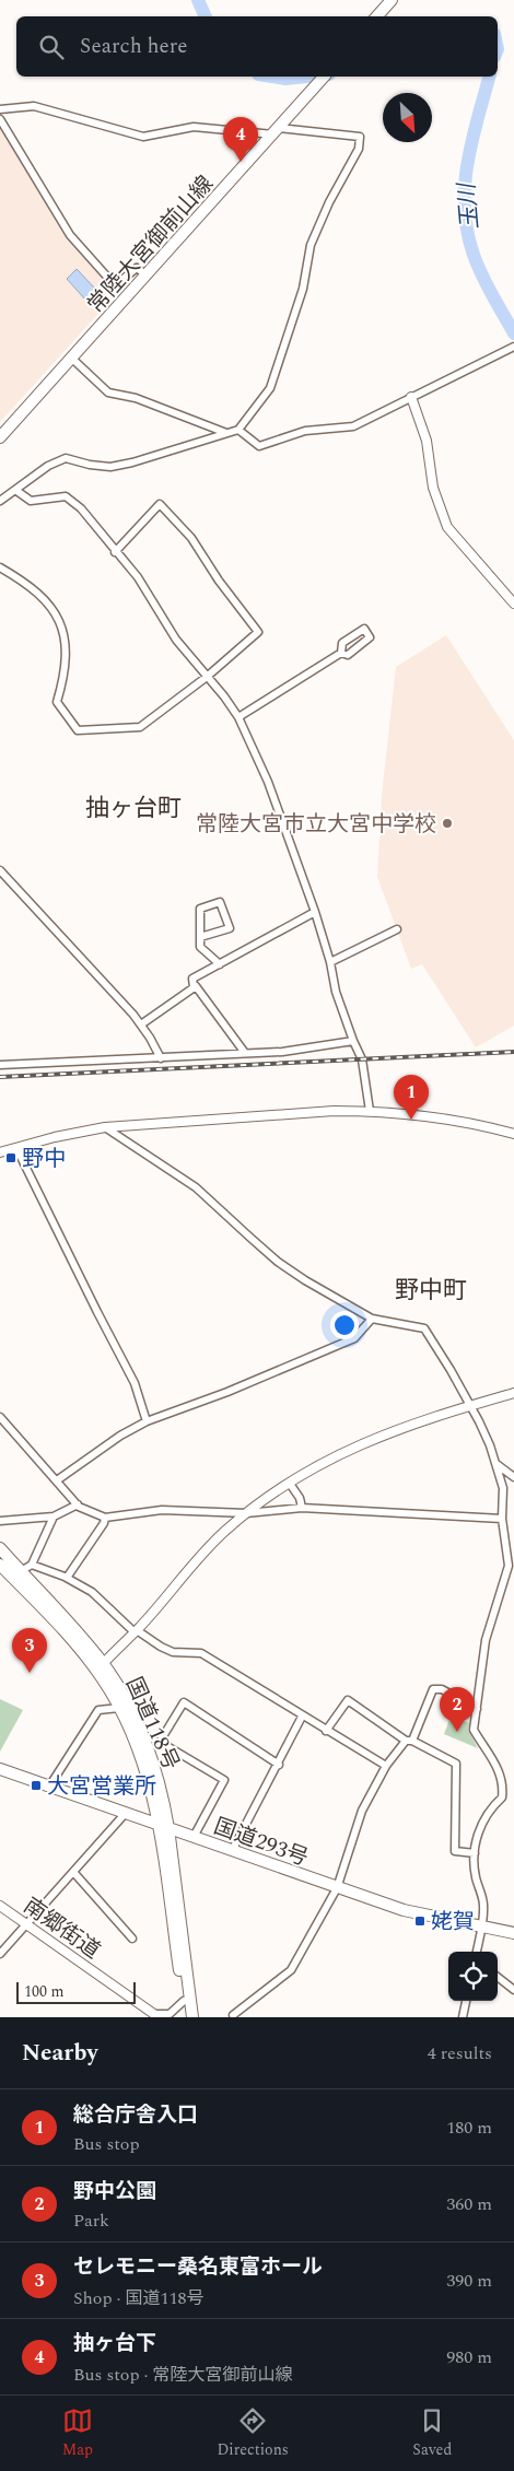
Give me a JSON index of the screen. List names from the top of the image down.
{
  "streets": {
    "main road": ["常陸大宮御前山線", "国道118号", "国道293号"],
    "street": ["南郷街道"]
  },
  "crossings": [
    ["国道118号", "国道293号"]
  ],
  "districts": ["抽ヶ台町", "野中町"],
  "water": ["玉川"],
  "places": {
    "other": ["常陸大宮市立大宮中学校"],
    "transit": ["野中", "大宮営業所", "姥賀"]
  },
  "scale_bar": "100 m",
  "north": "bottom right",
  "page": {
    "search": "Search here",
    "pins": [
      "4",
      "1",
      "3",
      "2"
    ],
    "scale": "100 m",
    "heading": ["Nearby", "4 results"],
    "list": [
      {
        "mark": "1",
        "name": "総合庁舎入口",
        "note": "Bus stop",
        "value": "180 m"
      },
      {
        "mark": "2",
        "name": "野中公園",
        "note": "Park",
        "value": "360 m"
      },
      {
        "mark": "3",
        "name": "セレモニー桑名東富ホール",
        "note": "Shop · 国道118号",
        "value": "390 m"
      },
      {
        "mark": "4",
        "name": "抽ヶ台下",
        "note": "Bus stop · 常陸大宮御前山線",
        "value": "980 m"
      }
    ],
    "nav": ["Map", "Directions", "Saved"]
  }
}
